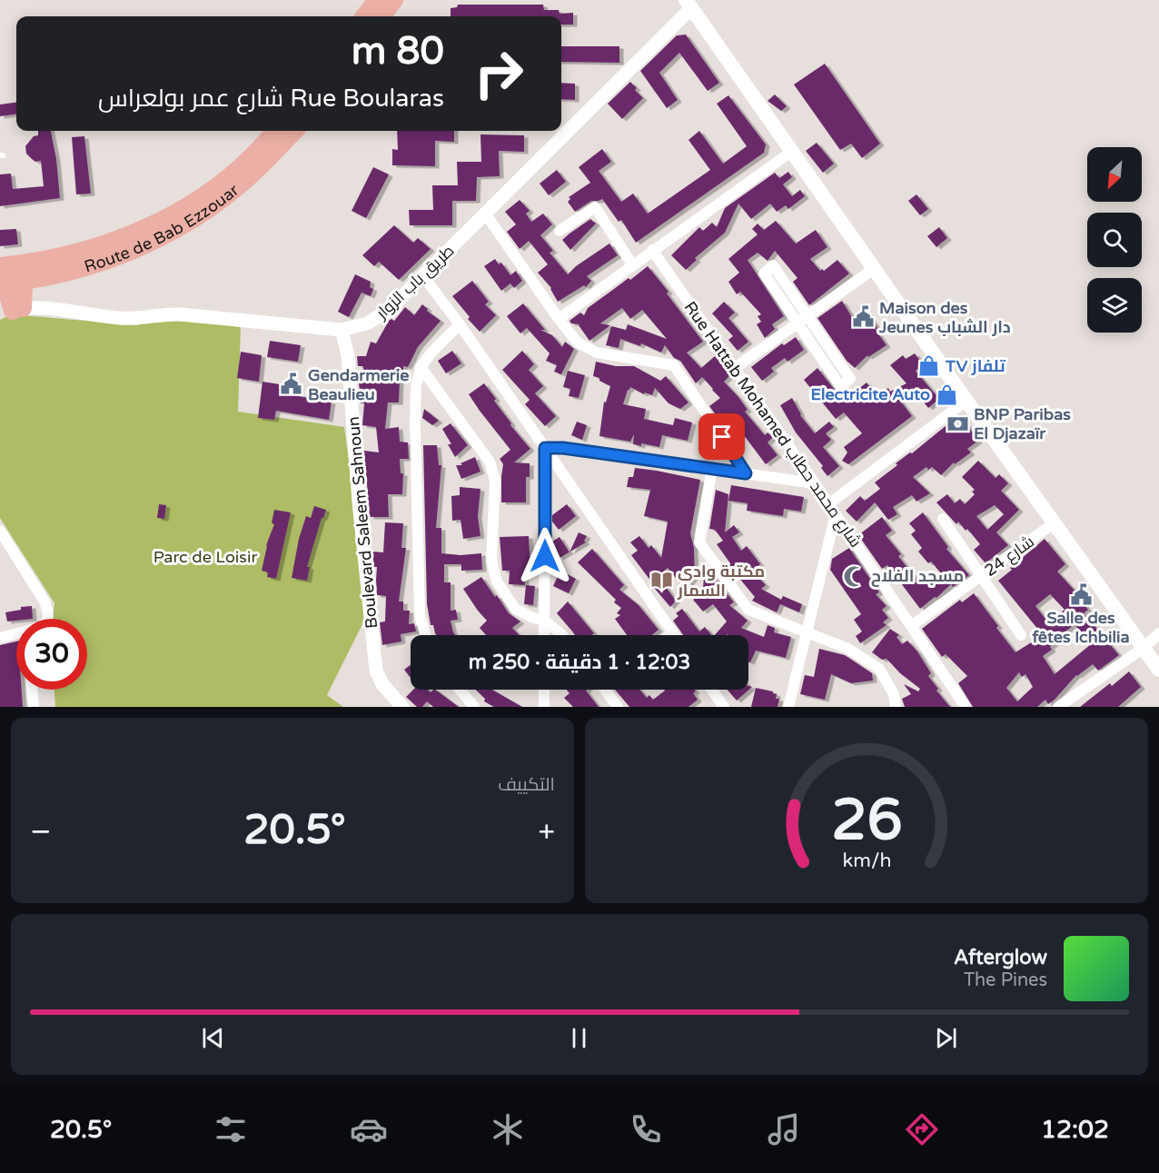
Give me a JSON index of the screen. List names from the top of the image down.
{
  "streets": {
    "main road": ["Route de Bab Ezzouar"],
    "street": [
      "طريق باب الزوار",
      "Rue Hattab Mohamed شارع محمد حطاب",
      "Boulevard Saleem Sahnoun",
      "شارع 24"
    ]
  },
  "crossings": [
    ["طريق باب الزوار", "Boulevard Saleem Sahnoun"],
    ["Rue Hattab Mohamed شارع محمد حطاب", "شارع 24"]
  ],
  "parks": ["Parc de Loisir"],
  "places": {
    "public building": ["Maison des Jeunes دار الشباب", "Gendarmerie Beaulieu", "Salle des fêtes Ichbilia"],
    "shop": ["TV تلفاز", "Electricite Auto"],
    "bank": ["BNP Paribas El Djazaïr"],
    "mosque": ["مسجد الفلاح"],
    "library": ["مكتبة وادي السمار"]
  },
  "north": "bottom left",
  "page": {
    "turn": ["80 m", "Rue Boularas شارع عمر بولعراس"],
    "limit": "30",
    "trip": "12:03 · 1 دقيقة · 250 m",
    "tile": "التكييف",
    "heat": ["−", "20.5°", "+"],
    "song": ["Afterglow", "The Pines"],
    "tabs": ["12:02", "20.5°"],
    "gauge": ["26", "km/h"]
  }
}
